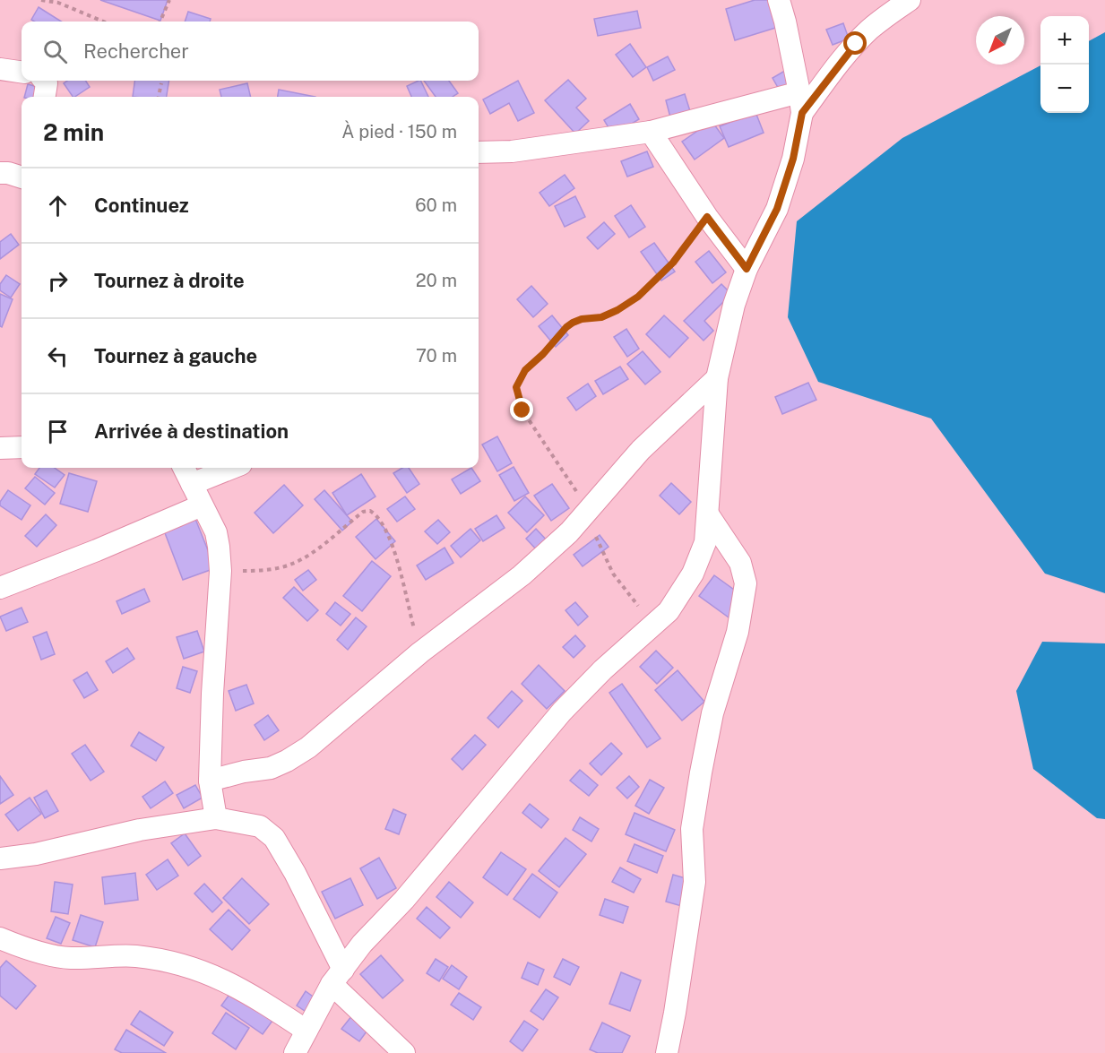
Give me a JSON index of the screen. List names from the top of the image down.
{
  "north": "bottom left",
  "page": {
    "map_buttons": ["+", "−"],
    "search": "Rechercher",
    "heading": ["2 min", "À pied · 150 m"],
    "list": [
      ["Continuez", "60 m"],
      ["Tournez à droite", "20 m"],
      ["Tournez à gauche", "70 m"],
      "Arrivée à destination"
    ]
  }
}
